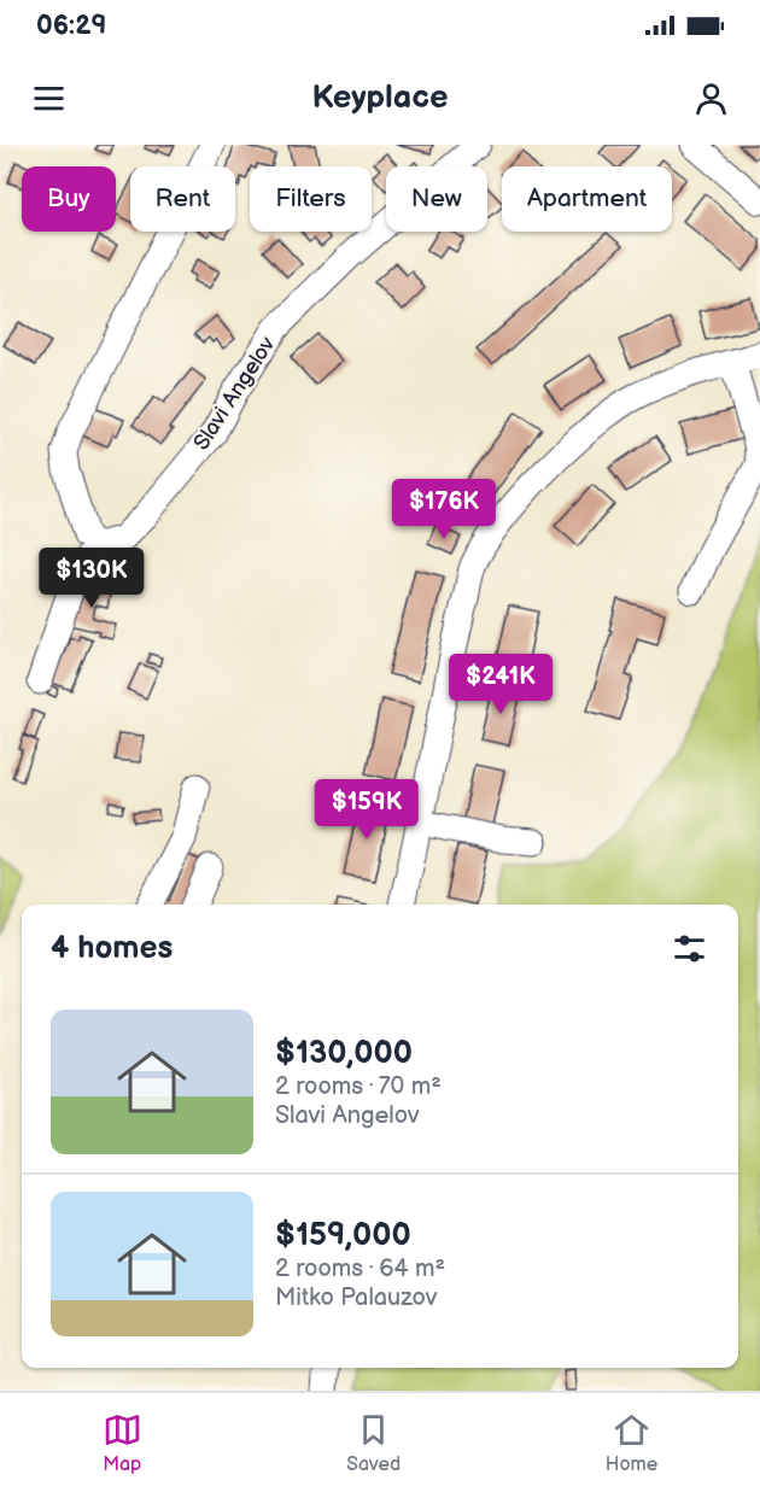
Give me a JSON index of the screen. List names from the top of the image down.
{
  "streets": {
    "street": ["Slavi Angelov"]
  },
  "page": {
    "status": "06:29",
    "header": "Keyplace",
    "chip": [
      "Buy",
      "Rent",
      "Filters",
      "New",
      "Apartment"
    ],
    "price": [
      "$176K",
      "$130K",
      "$241K",
      "$159K"
    ],
    "heading": "4 homes",
    "list": [
      {
        "name": "$130,000",
        "note": "2 rooms · 70 m² · Slavi Angelov"
      },
      {
        "name": "$159,000",
        "note": "2 rooms · 64 m² · Mitko Palauzov"
      }
    ],
    "tabs": ["Map", "Saved", "Home"]
  }
}
